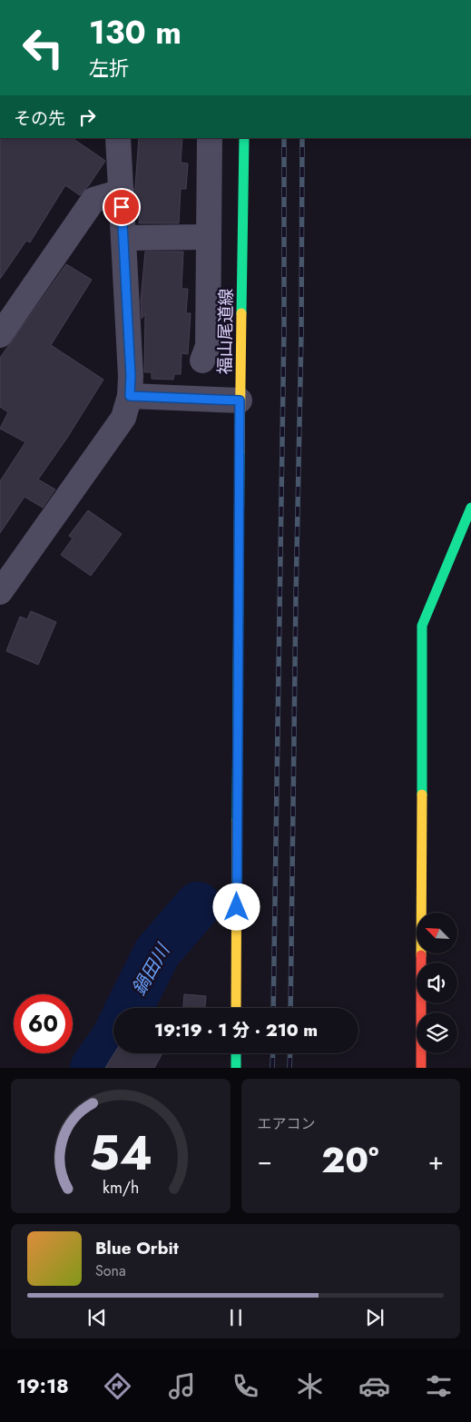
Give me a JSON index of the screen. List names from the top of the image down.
{
  "streets": {
    "main road": ["福山尾道線"]
  },
  "water": ["鍋田川"],
  "north": "top left",
  "page": {
    "turn": ["130 m", "左折"],
    "then": "その先",
    "limit": "60",
    "trip": "19:19 · 1 分 · 210 m",
    "tile": "エアコン",
    "heat": ["−", "20°", "+"],
    "song": ["Blue Orbit", "Sona"],
    "tabs": "19:18",
    "gauge": ["54", "km/h"]
  }
}
